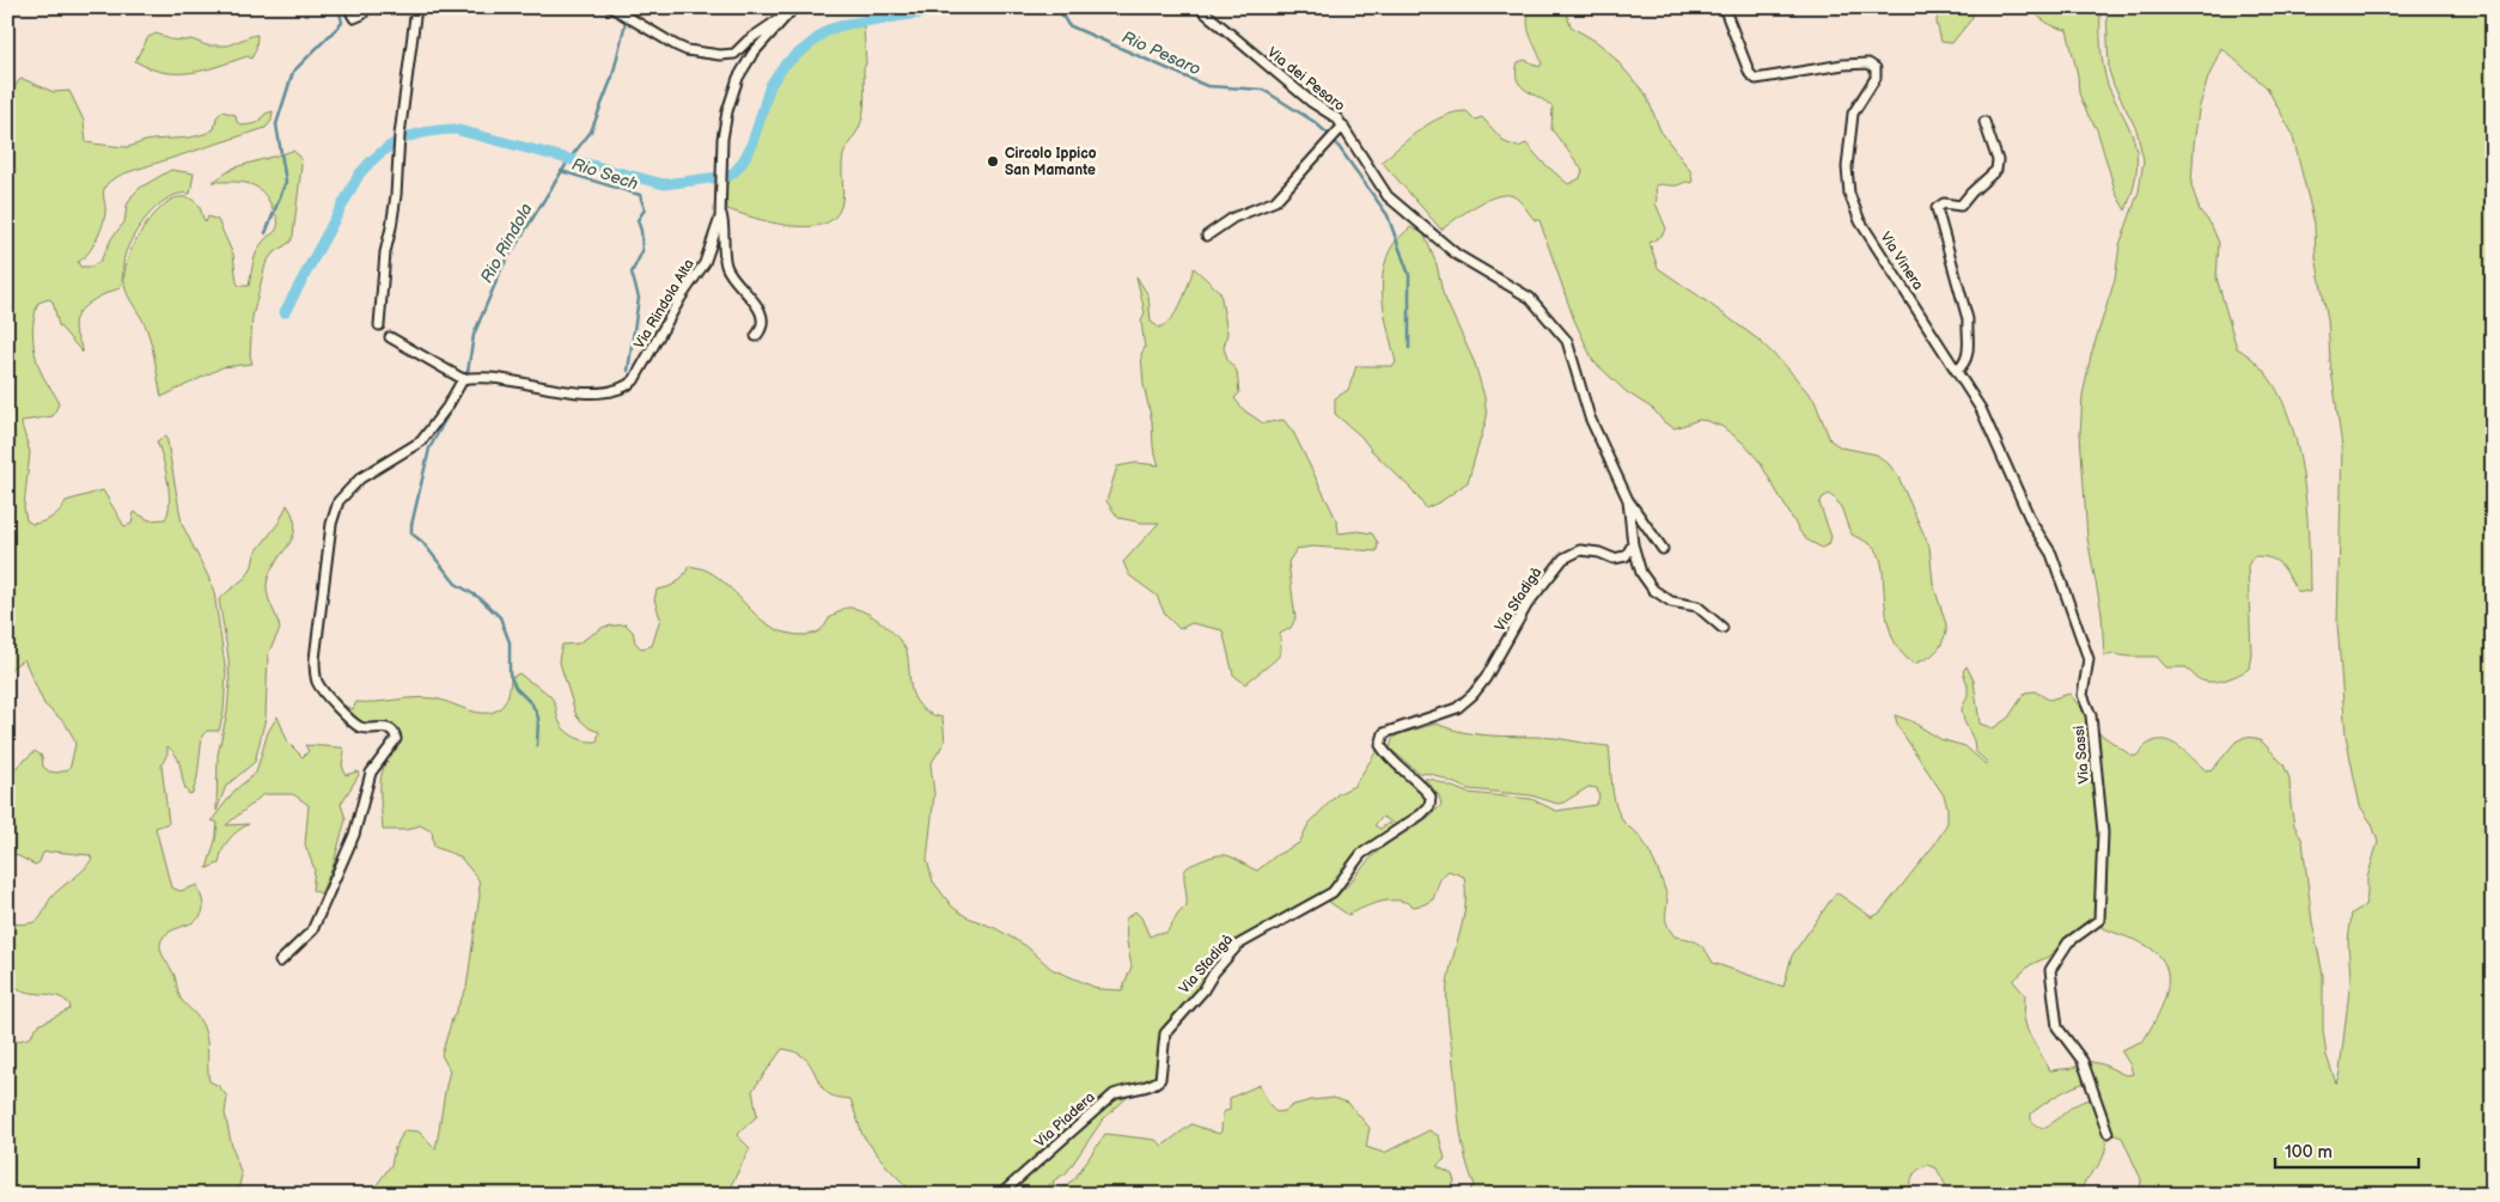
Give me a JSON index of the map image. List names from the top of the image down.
{
  "streets": {
    "street": [
      "Via dei Pesaro",
      "Via Vinera",
      "Via Rindola Alta",
      "Via Sfadigà",
      "Via Sassi",
      "Via Piadera"
    ]
  },
  "crossings": [
    ["Via Vinera", "Via Sassi"],
    ["Via Sfadigà", "Via Piadera"]
  ],
  "water": ["Rio Pesaro", "Rio Sech", "Rio Rindola"],
  "places": ["Circolo Ippico San Mamante"],
  "scale_bar": "100 m"
}
